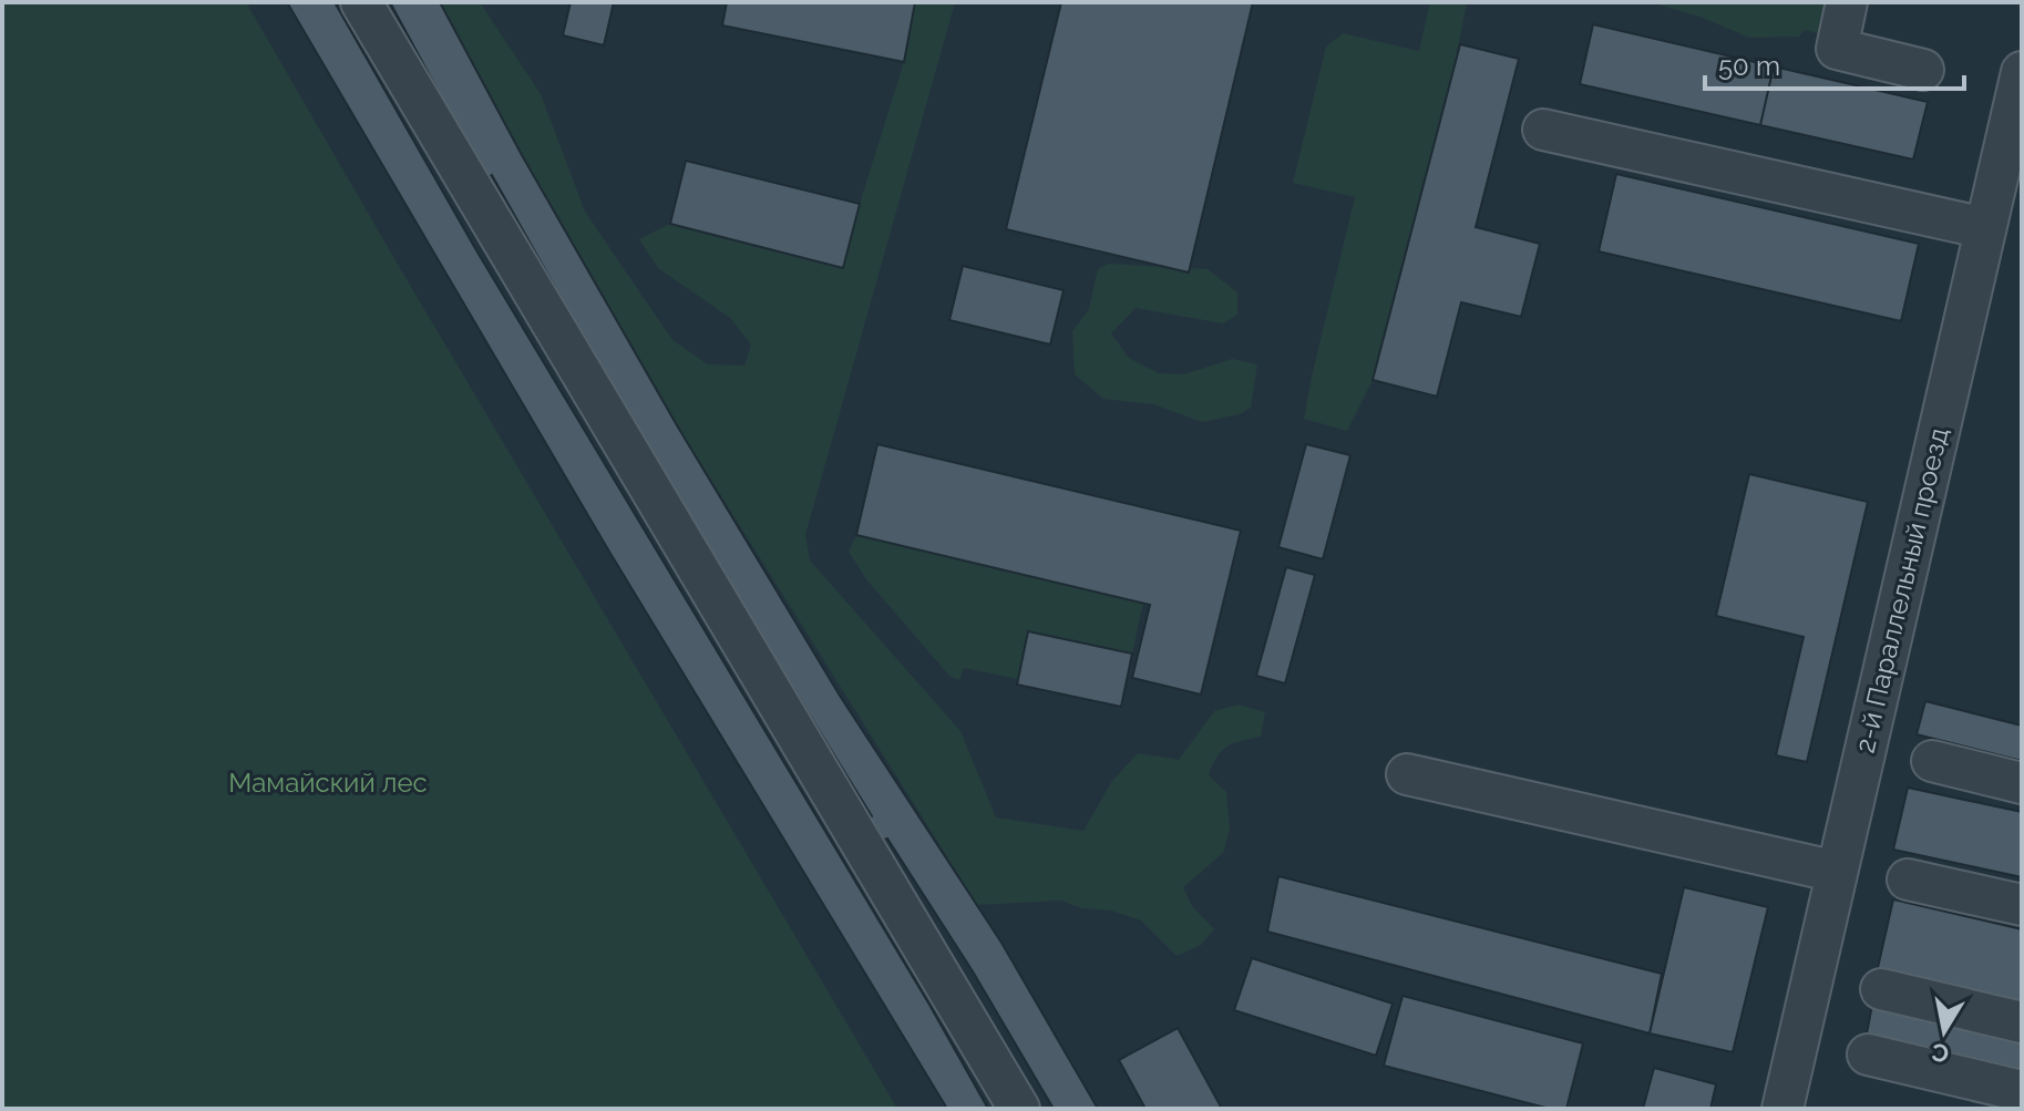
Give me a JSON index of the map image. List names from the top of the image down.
{
  "streets": {
    "street": ["2-й Параллельный проезд"]
  },
  "parks": ["Мамайский лес"],
  "scale_bar": "50 m",
  "north": "bottom"
}
